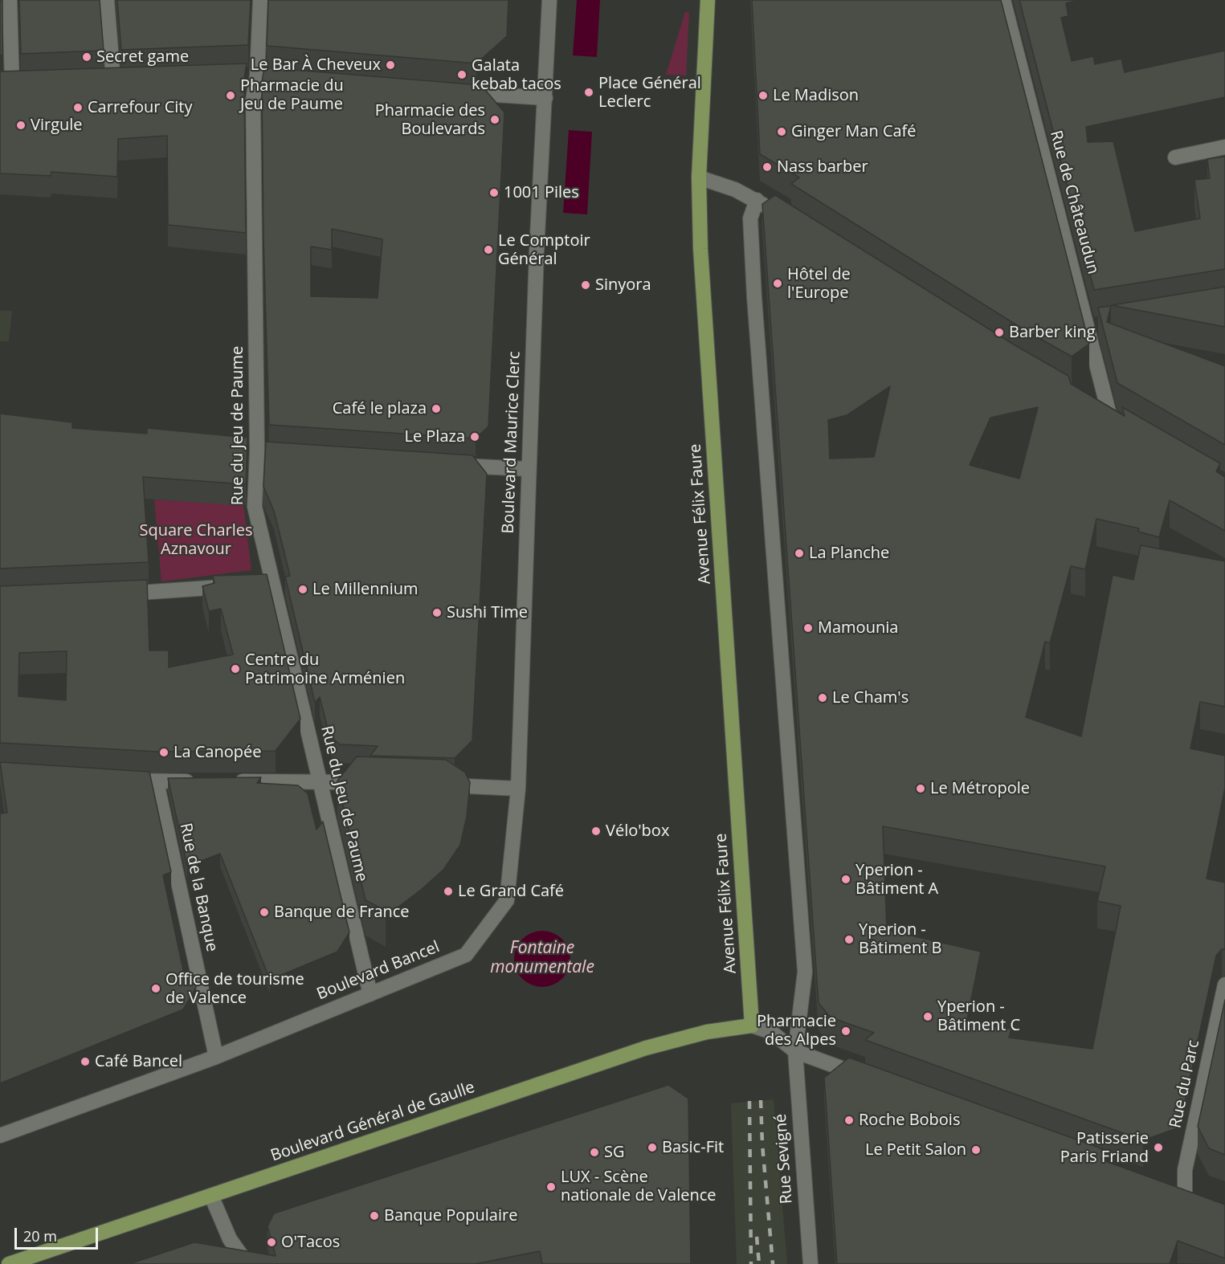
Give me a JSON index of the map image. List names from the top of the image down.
{
  "streets": {
    "main road": ["Avenue Félix Faure", "Boulevard Général de Gaulle"],
    "street": [
      "Rue de Châteaudun",
      "Rue du Jeu de Paume",
      "Boulevard Maurice Clerc",
      "Rue de la Banque",
      "Boulevard Bancel",
      "Rue du Parc",
      "Rue Sevigné"
    ]
  },
  "crossings": [
    ["Rue du Jeu de Paume", "Boulevard Bancel"],
    ["Boulevard Maurice Clerc", "Boulevard Bancel"],
    ["Avenue Félix Faure", "Boulevard Général de Gaulle"],
    ["Rue de la Banque", "Boulevard Bancel"]
  ],
  "water": ["Fontaine monumentale"],
  "parks": ["Square Charles Aznavour"],
  "places": [
    "Secret game",
    "Le Bar À Cheveux",
    "Galata kebab tacos",
    "Place Général Leclerc",
    "Pharmacie du Jeu de Paume",
    "Le Madison",
    "Carrefour City",
    "Pharmacie des Boulevards",
    "Virgule",
    "Ginger Man Café",
    "Nass barber",
    "1001 Piles",
    "Le Comptoir Général",
    "Hôtel de l'Europe",
    "Sinyora",
    "Barber king",
    "Café le plaza",
    "Le Plaza",
    "La Planche",
    "Le Millennium",
    "Sushi Time",
    "Mamounia",
    "Centre du Patrimoine Arménien",
    "Le Cham's",
    "La Canopée",
    "Le Métropole",
    "Vélo'box",
    "Yperion - Bâtiment A",
    "Le Grand Café",
    "Banque de France",
    "Yperion - Bâtiment B",
    "Office de tourisme de Valence",
    "Yperion - Bâtiment C",
    "Pharmacie des Alpes",
    "Café Bancel",
    "Roche Bobois",
    "Basic-Fit",
    "Patisserie Paris Friand",
    "Le Petit Salon",
    "SG",
    "LUX - Scène nationale de Valence",
    "Banque Populaire",
    "O'Tacos"
  ],
  "scale_bar": "20 m"
}
